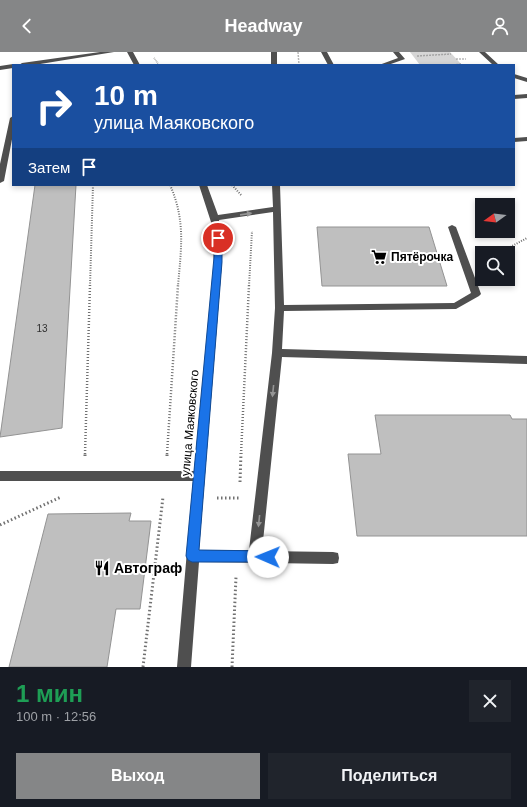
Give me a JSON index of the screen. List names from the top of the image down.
{
  "streets": {
    "street": ["улица Маяковского"]
  },
  "places": {
    "supermarket": ["Пятёрочка"],
    "restaurant": ["Автограф"]
  },
  "house_numbers": ["13"],
  "north": "left",
  "page": {
    "header": "Headway",
    "turn": ["10 m", "улица Маяковского"],
    "then": "Затем",
    "heading": ["1 мин", "100 m · 12:56"],
    "buttons": ["Выход", "Поделиться"]
  }
}
